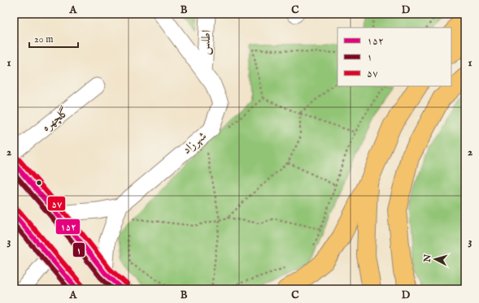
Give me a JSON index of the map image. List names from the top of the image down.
{
  "streets": {
    "street": ["اطلس", "گلچهره", "شهرزاد"]
  },
  "crossings": [
    ["اطلس", "شهرزاد"]
  ],
  "lines": ["transit line ۵۷", "transit line ۱۵۲", "transit line ۱"],
  "legend": ["۱۵۲", "۱", "۵۷"],
  "scale_bar": "20 m",
  "north": "left",
  "grid": {
    "columns": [
      "A",
      "B",
      "C",
      "D"
    ],
    "rows": ["1", "2", "3"]
  }
}
